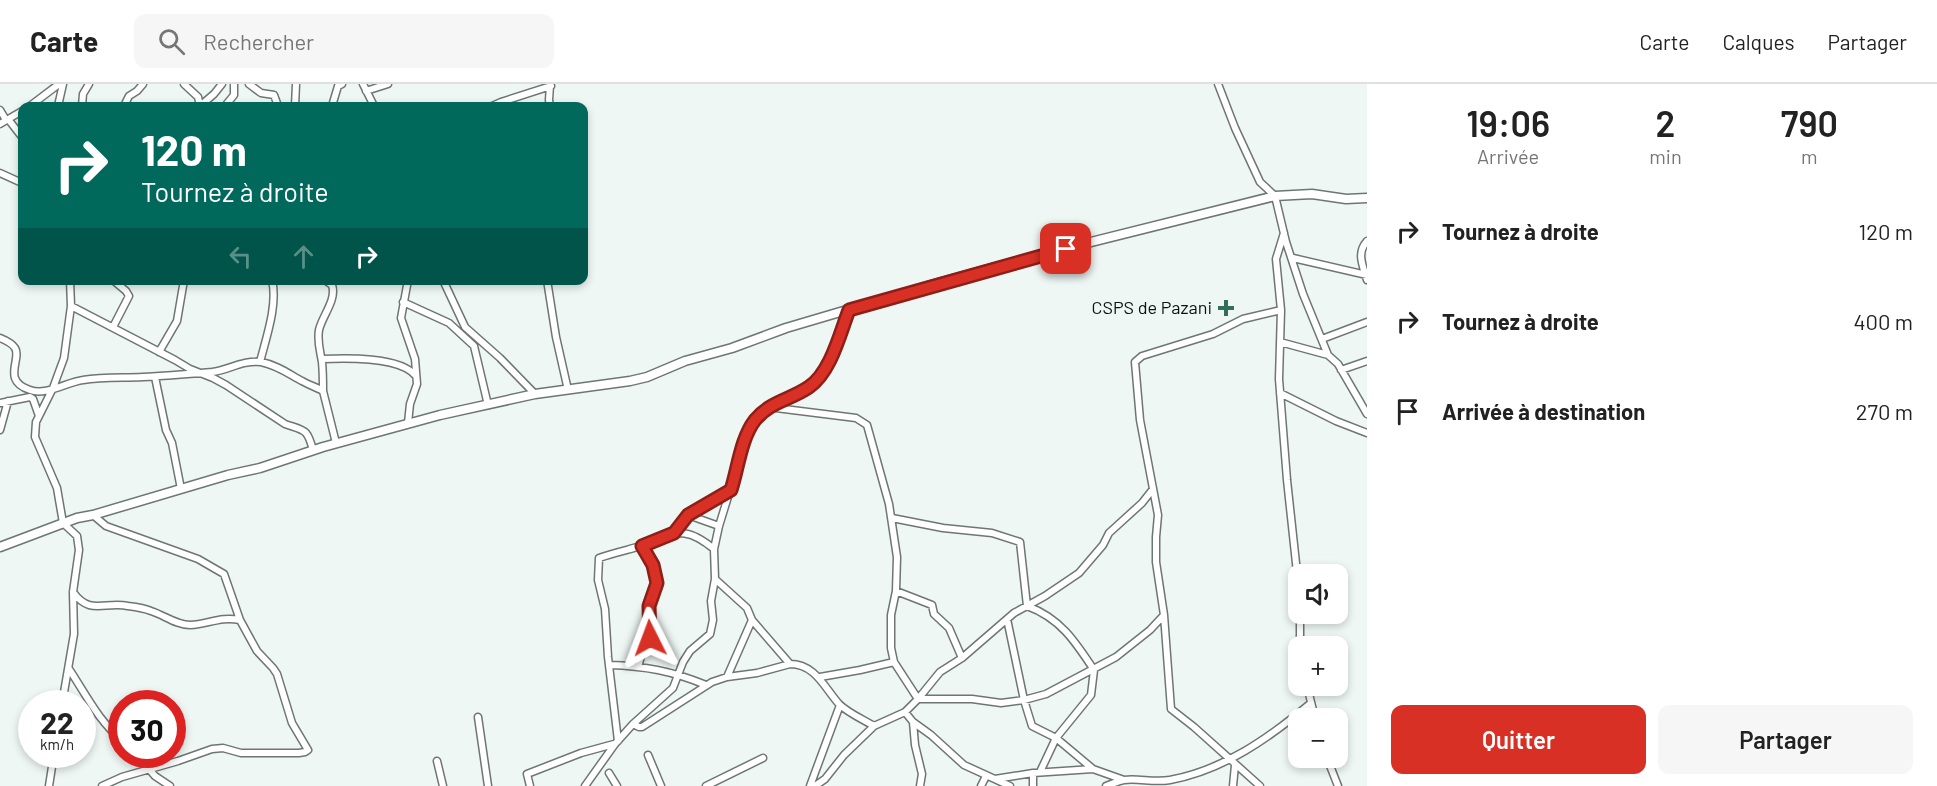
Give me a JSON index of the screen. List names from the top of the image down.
{
  "places": {
    "health": ["CSPS de Pazani"]
  },
  "page": {
    "header": "Carte",
    "search": "Rechercher",
    "nav": ["Carte", "Calques", "Partager"],
    "eta": [
      "19:06",
      "Arrivée",
      "2",
      "min",
      "790",
      "m"
    ],
    "turn": ["120 m", "Tournez à droite"],
    "list": [
      {
        "name": "Tournez à droite",
        "value": "120 m"
      },
      {
        "name": "Tournez à droite",
        "value": "400 m"
      },
      {
        "name": "Arrivée à destination",
        "value": "270 m"
      }
    ],
    "map_buttons": ["+", "−"],
    "speed": "22 km/h",
    "limit": "30",
    "buttons": ["Quitter", "Partager"]
  }
}
